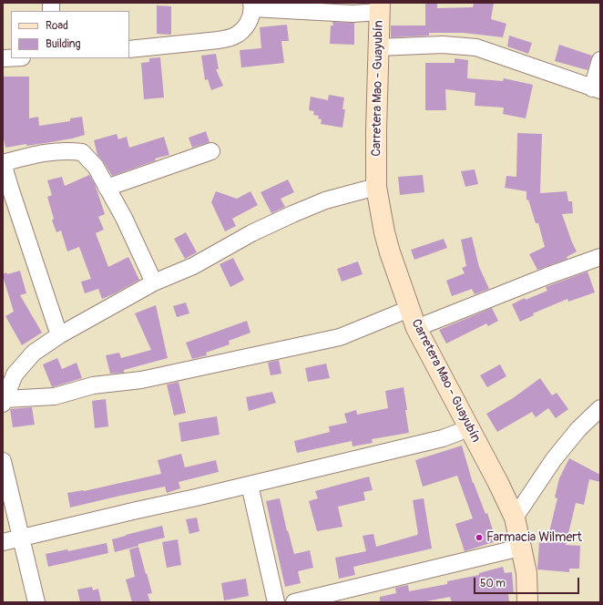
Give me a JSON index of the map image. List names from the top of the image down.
{
  "streets": {
    "main road": ["Carretera Mao - Guayubín"]
  },
  "places": ["Farmacia Wilmert"],
  "legend": ["Road", "Building"],
  "scale_bar": "50 m"
}
